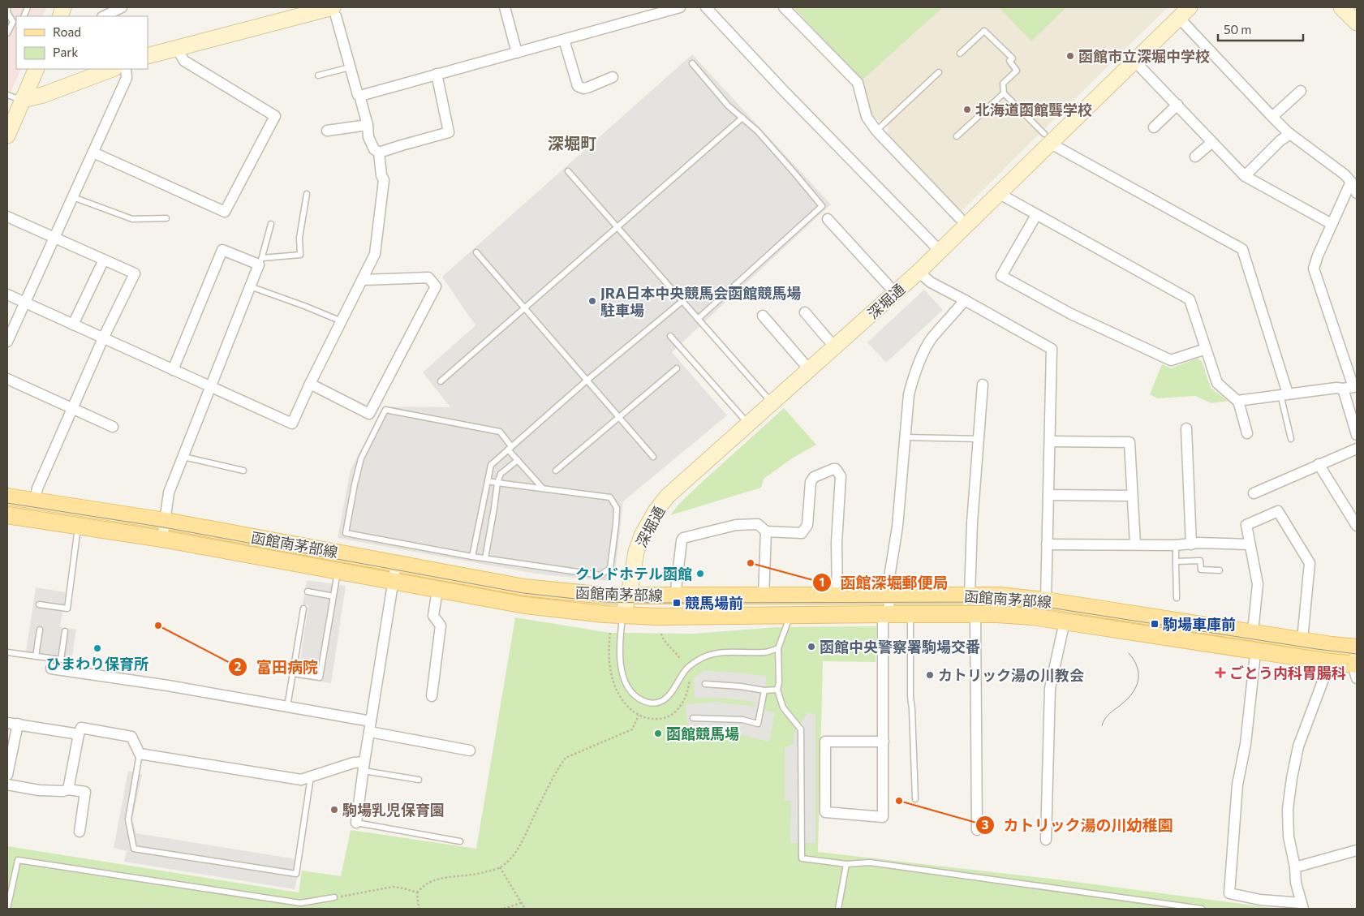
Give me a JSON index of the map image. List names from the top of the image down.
{
  "streets": {
    "main road": ["函館南茅部線"],
    "street": ["深堀通"]
  },
  "crossings": [
    ["深堀通", "函館南茅部線"]
  ],
  "districts": ["深堀町"],
  "places": {
    "other": [
      "函館市立深堀中学校",
      "北海道函館聾学校",
      "JRA日本中央競馬会函館競馬場 駐車場",
      "函館深堀郵便局",
      "クレドホテル函館",
      "富田病院",
      "函館中央警察署駒場交番",
      "ひまわり保育所",
      "カトリック湯の川教会",
      "函館競馬場",
      "カトリック湯の川幼稚園",
      "駒場乳児保育園"
    ],
    "transit": ["競馬場前", "駒場車庫前"],
    "health": ["ごとう内科胃腸科"]
  },
  "legend": ["Road", "Park"],
  "scale_bar": "50 m"
}
